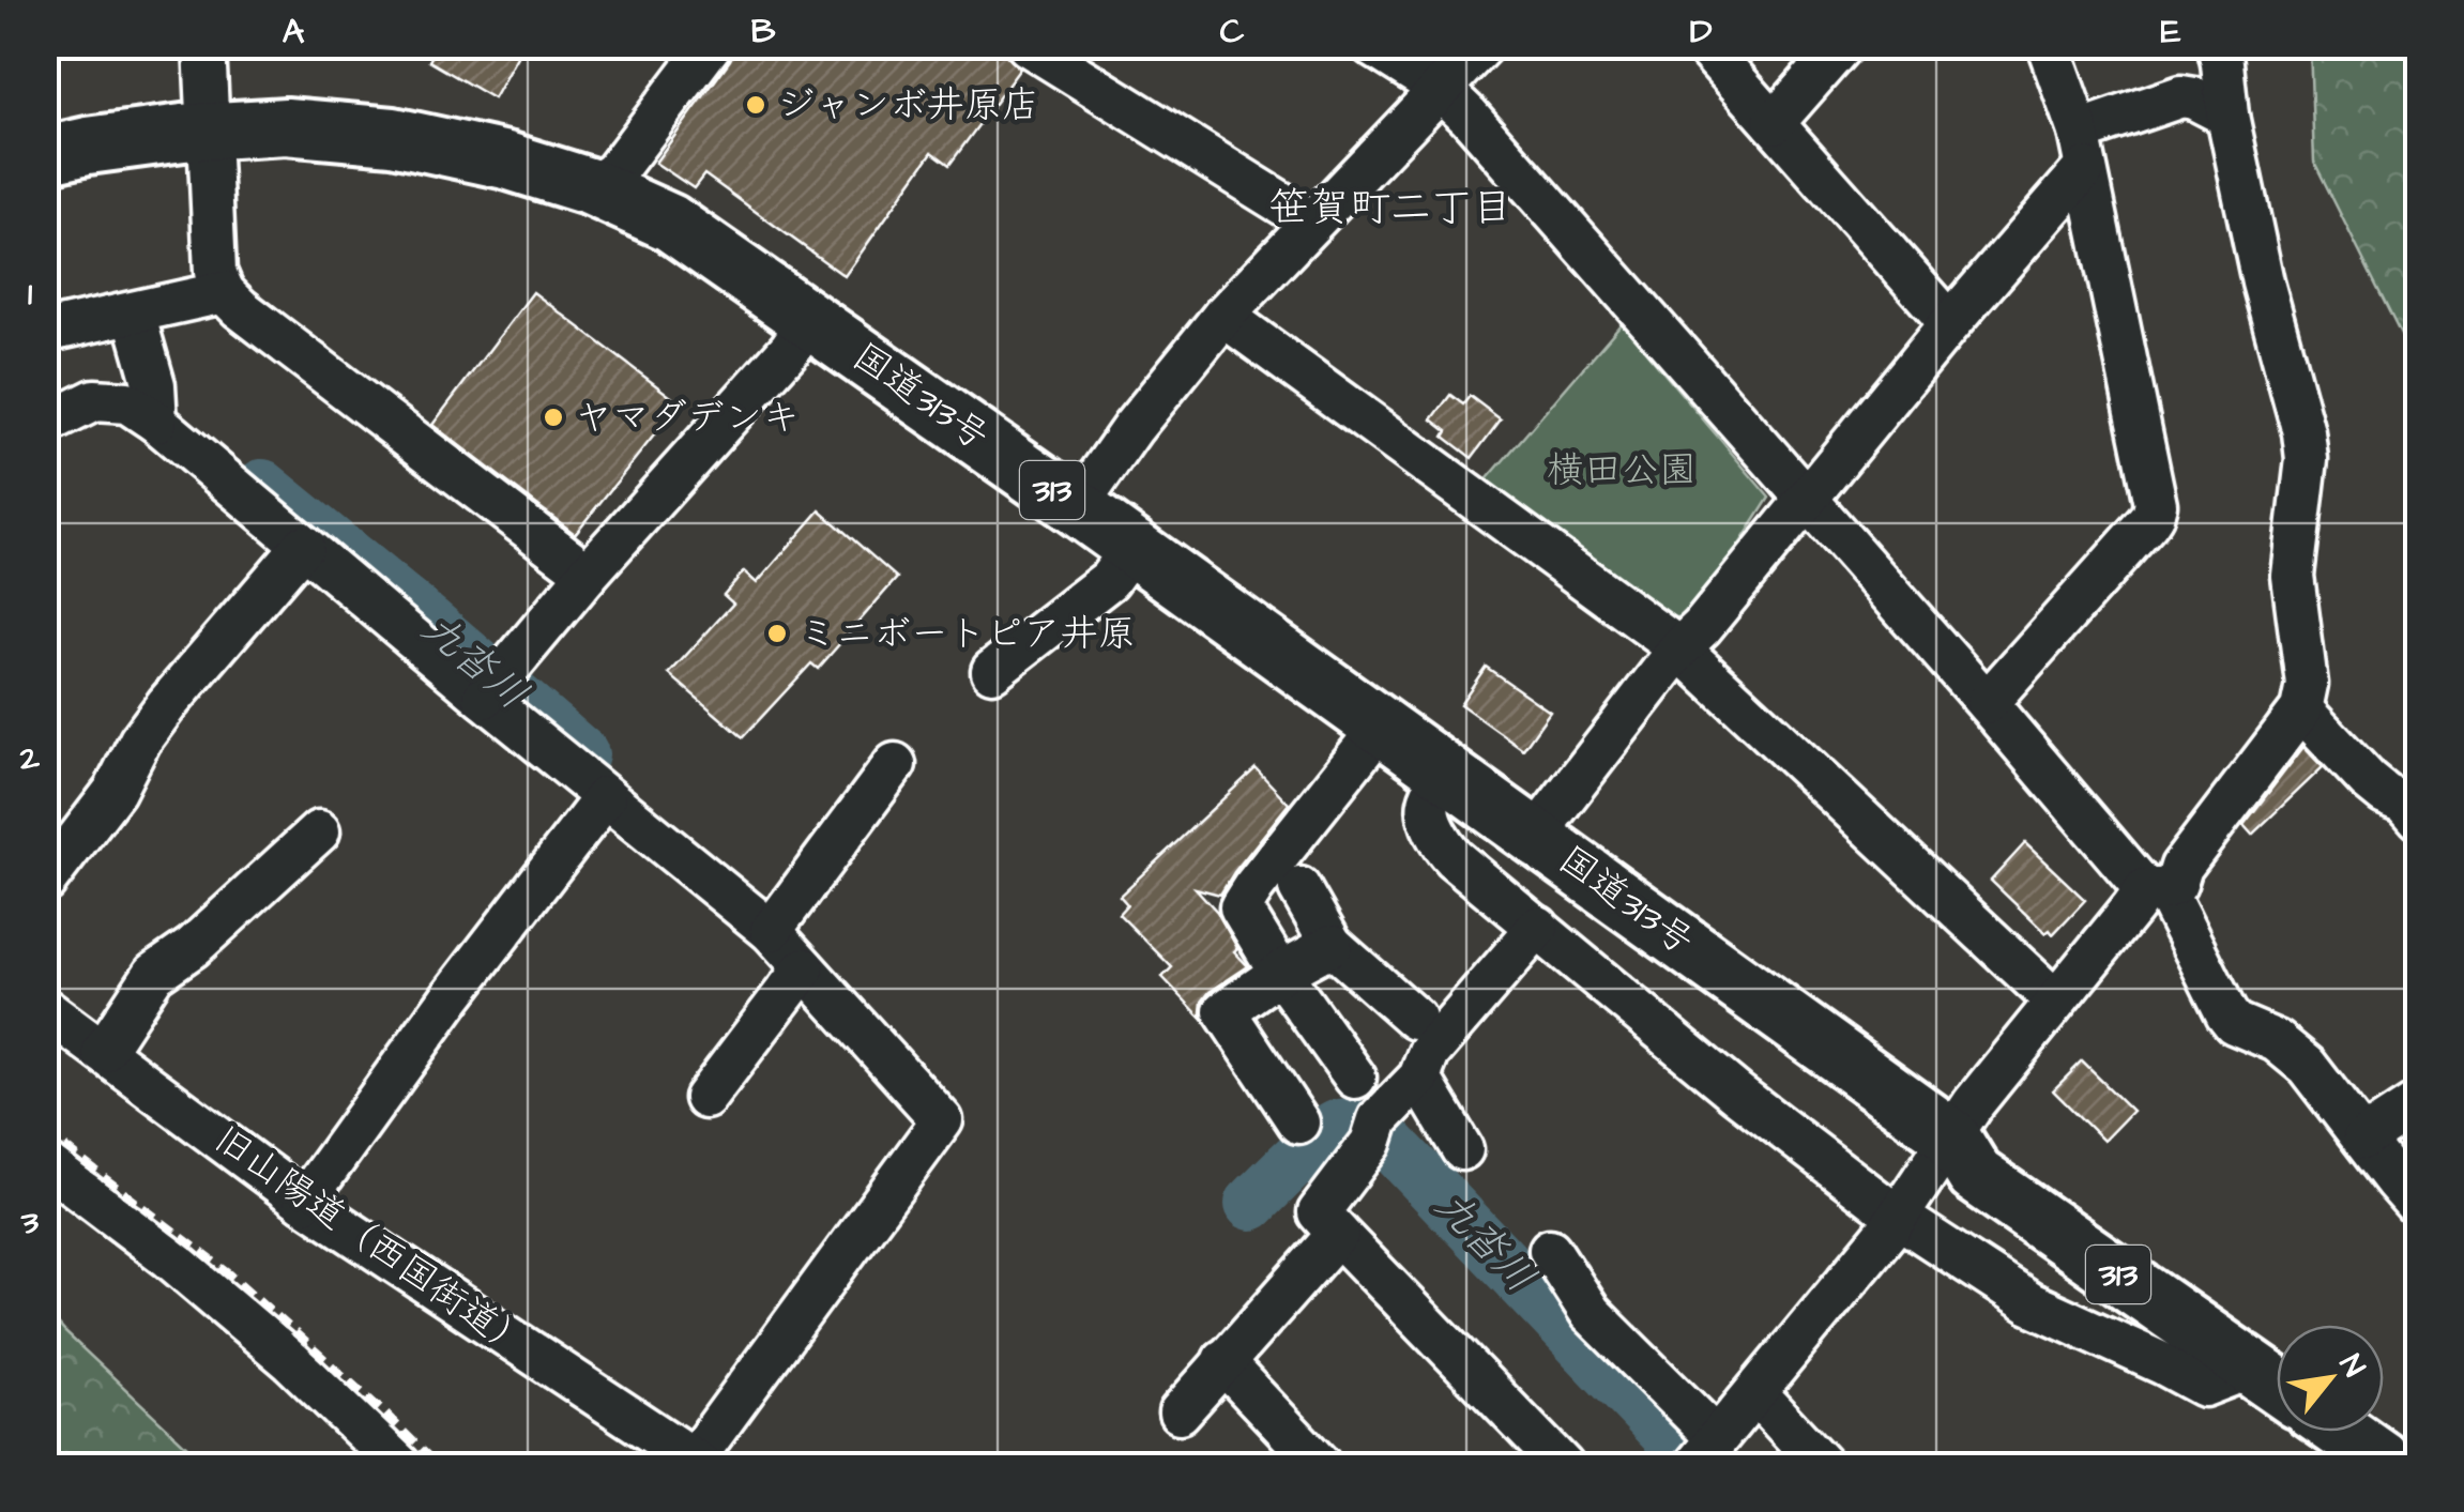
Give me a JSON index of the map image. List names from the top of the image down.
{
  "streets": {
    "highway": ["国道313号", "313"],
    "street": ["旧山陽道（西国街道）"]
  },
  "districts": ["笹賀町二丁目"],
  "water": ["九沓川"],
  "parks": ["横田公園"],
  "places": ["ジャンボ井原店", "ヤマダデンキ", "ミニボートピア井原"],
  "north": "top right",
  "grid": {
    "columns": [
      "A",
      "B",
      "C",
      "D",
      "E"
    ],
    "rows": ["1", "2", "3"]
  }
}
